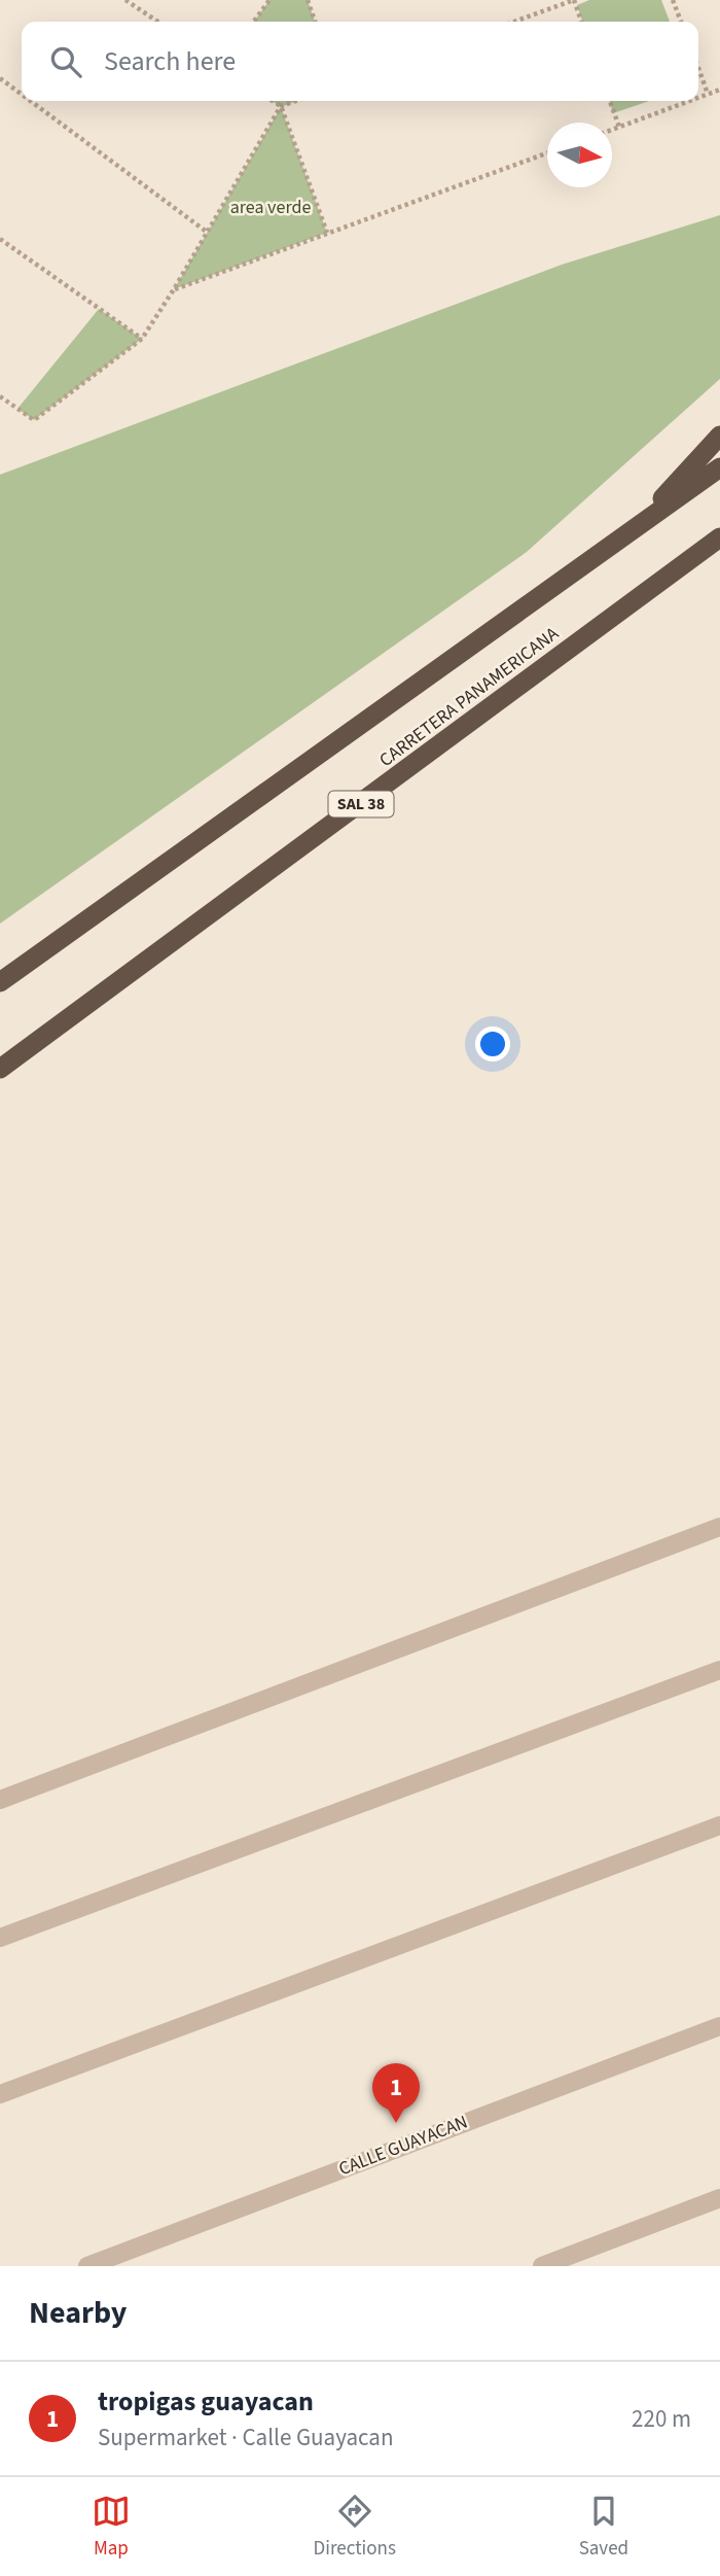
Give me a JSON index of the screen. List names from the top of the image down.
{
  "streets": {
    "highway": ["CARRETERA PANAMERICANA", "SAL 38"],
    "street": ["CALLE GUAYACAN"]
  },
  "parks": ["area verde"],
  "north": "right",
  "page": {
    "search": "Search here",
    "pins": "1",
    "heading": "Nearby",
    "list": [
      {
        "mark": "1",
        "name": "tropigas guayacan",
        "note": "Supermarket · Calle Guayacan",
        "value": "220 m"
      }
    ],
    "nav": ["Map", "Directions", "Saved"]
  }
}
